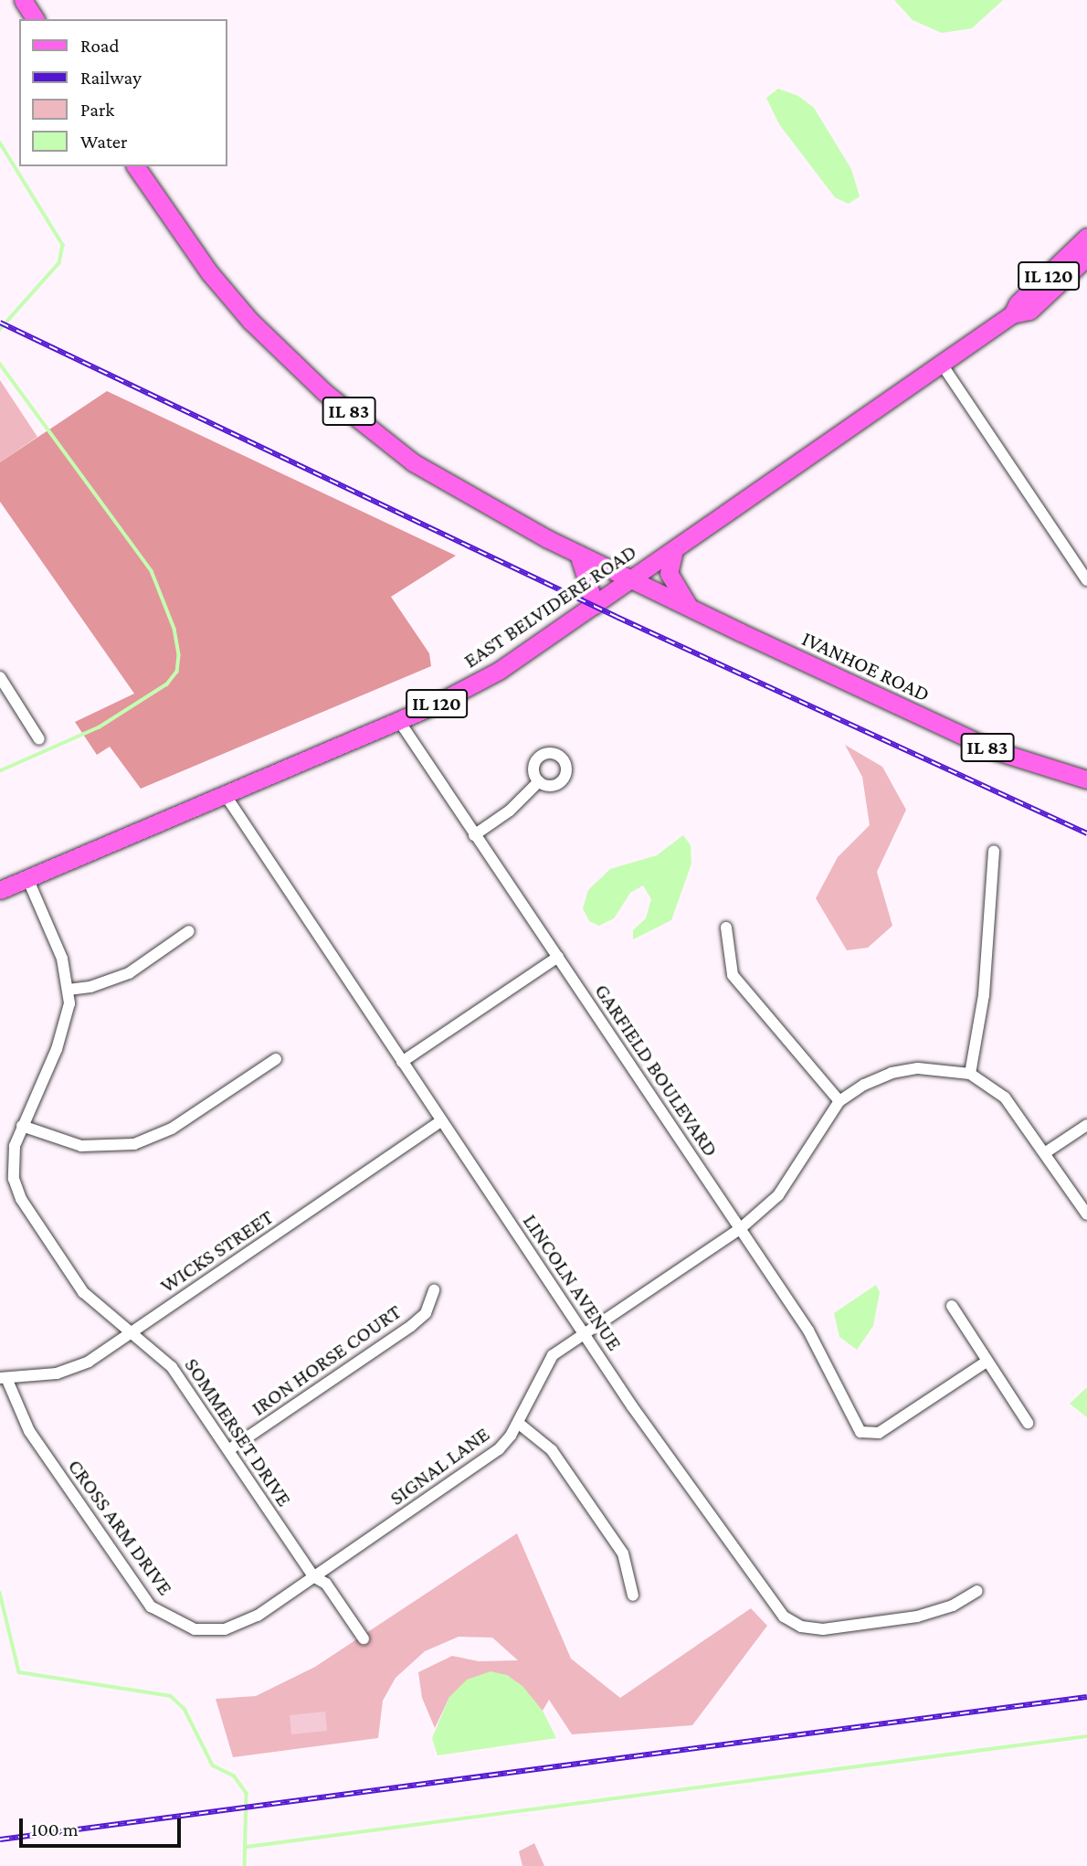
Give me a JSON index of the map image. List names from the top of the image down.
{
  "streets": {
    "main road": [
      "IL 120",
      "IL 83",
      "EAST BELVIDERE ROAD",
      "IVANHOE ROAD"
    ],
    "street": [
      "GARFIELD BOULEVARD",
      "WICKS STREET",
      "LINCOLN AVENUE",
      "IRON HORSE COURT",
      "SOMMERSET DRIVE",
      "SIGNAL LANE",
      "CROSS ARM DRIVE"
    ]
  },
  "crossings": [
    ["IL 83", "EAST BELVIDERE ROAD"],
    ["IL 83", "IVANHOE ROAD"],
    ["EAST BELVIDERE ROAD", "IVANHOE ROAD"],
    ["EAST BELVIDERE ROAD", "GARFIELD BOULEVARD"],
    ["EAST BELVIDERE ROAD", "LINCOLN AVENUE"],
    ["EAST BELVIDERE ROAD", "SOMMERSET DRIVE"],
    ["GARFIELD BOULEVARD", "SIGNAL LANE"],
    ["WICKS STREET", "LINCOLN AVENUE"],
    ["WICKS STREET", "SOMMERSET DRIVE"],
    ["WICKS STREET", "CROSS ARM DRIVE"],
    ["LINCOLN AVENUE", "SIGNAL LANE"],
    ["IRON HORSE COURT", "SOMMERSET DRIVE"],
    ["SOMMERSET DRIVE", "SIGNAL LANE"],
    ["SOMMERSET DRIVE", "CROSS ARM DRIVE"],
    ["SIGNAL LANE", "CROSS ARM DRIVE"]
  ],
  "legend": [
    "Road",
    "Railway",
    "Park",
    "Water"
  ],
  "scale_bar": "100 m"
}
